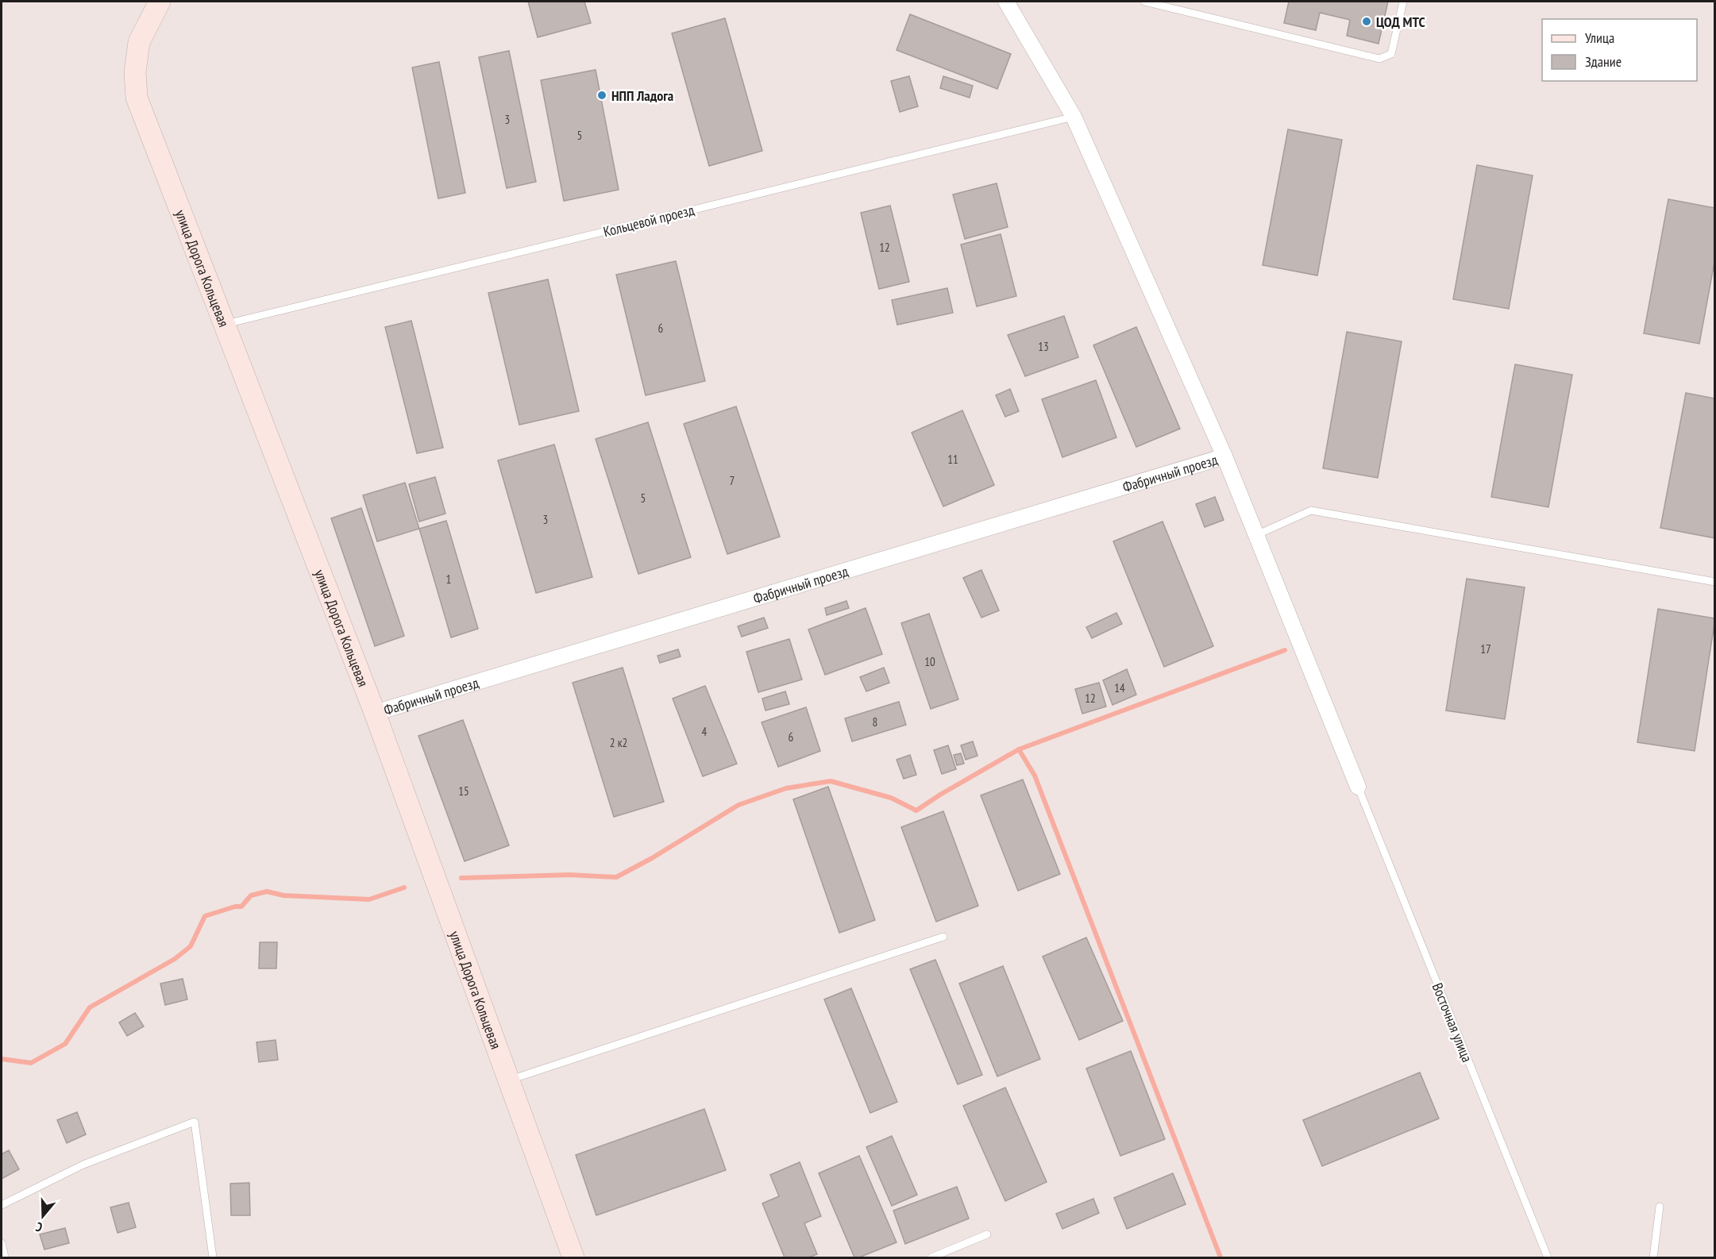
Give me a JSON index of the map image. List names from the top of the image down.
{
  "streets": {
    "street": ["улица Дорога Кольцевая", "Фабричный проезд"],
    "lane": ["Кольцевой проезд", "Восточная улица"]
  },
  "crossings": [
    ["Кольцевой проезд", "улица Дорога Кольцевая"],
    ["улица Дорога Кольцевая", "Фабричный проезд"]
  ],
  "places": ["ЦОД МТС", "НПП Ладога"],
  "house_numbers": [
    "3",
    "5",
    "12",
    "6",
    "13",
    "11",
    "7",
    "5",
    "3",
    "1",
    "17",
    "10",
    "14",
    "12",
    "8",
    "4",
    "6",
    "2 к2",
    "15"
  ],
  "legend": ["Улица", "Здание"],
  "north": "bottom"
}
